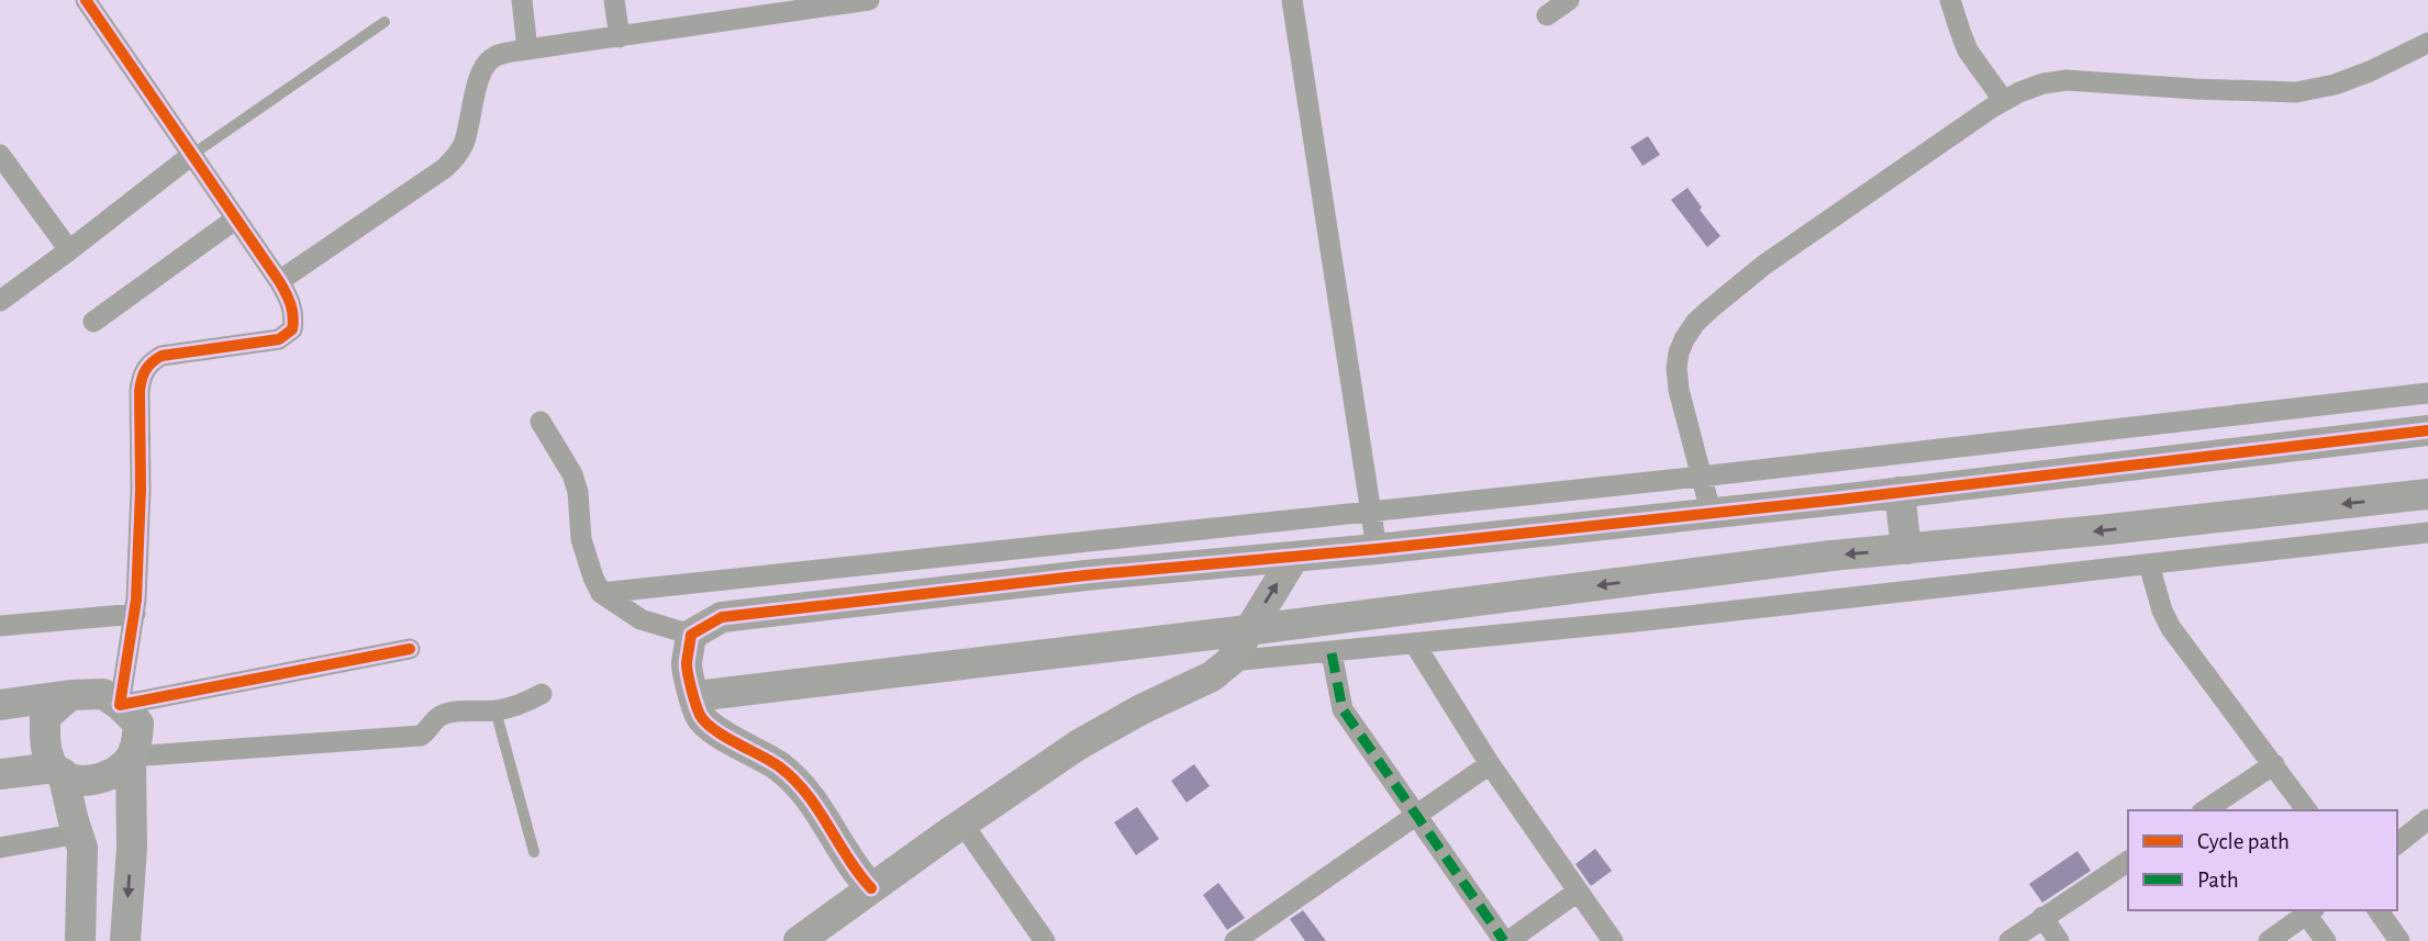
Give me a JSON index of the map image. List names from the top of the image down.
{
  "legend": ["Cycle path", "Path"]
}
